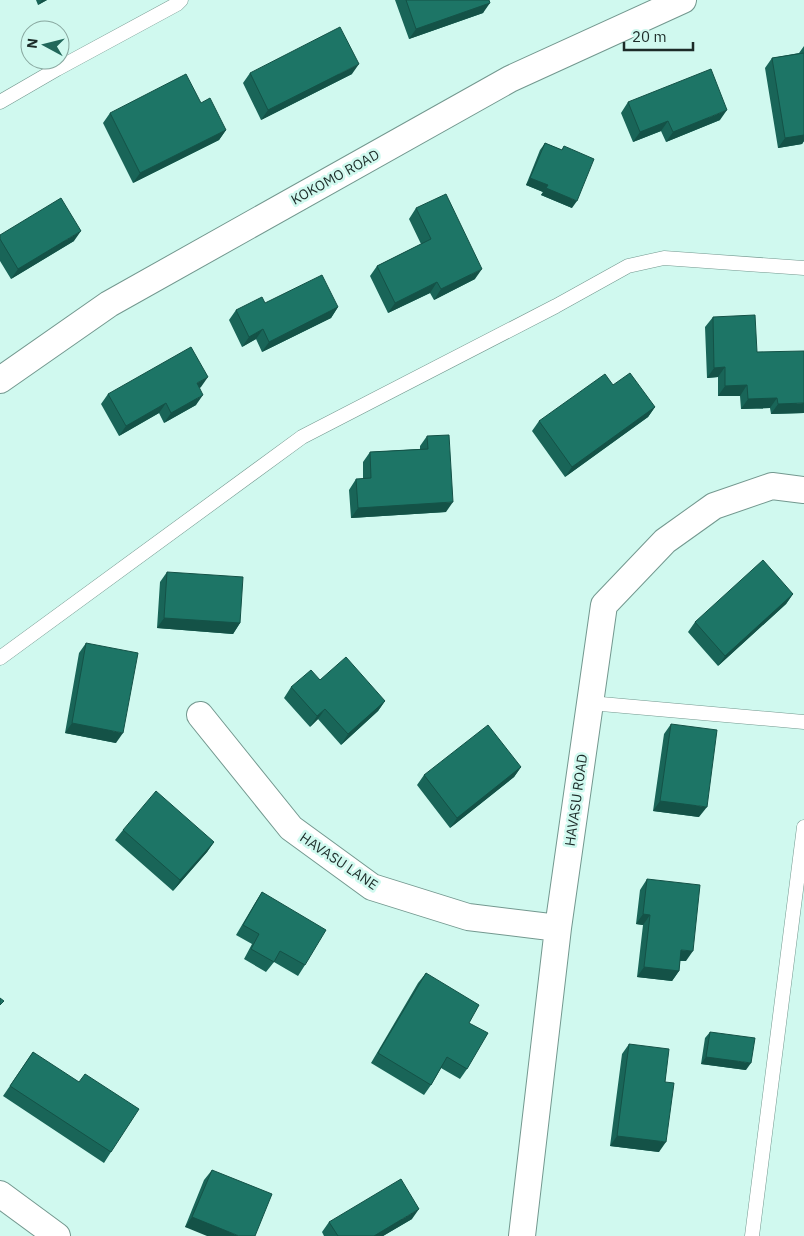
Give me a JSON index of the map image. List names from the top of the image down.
{
  "streets": {
    "street": ["KOKOMO ROAD", "HAVASU ROAD", "HAVASU LANE"]
  },
  "crossings": [
    ["HAVASU ROAD", "HAVASU LANE"]
  ],
  "scale_bar": "20 m",
  "north": "left"
}
